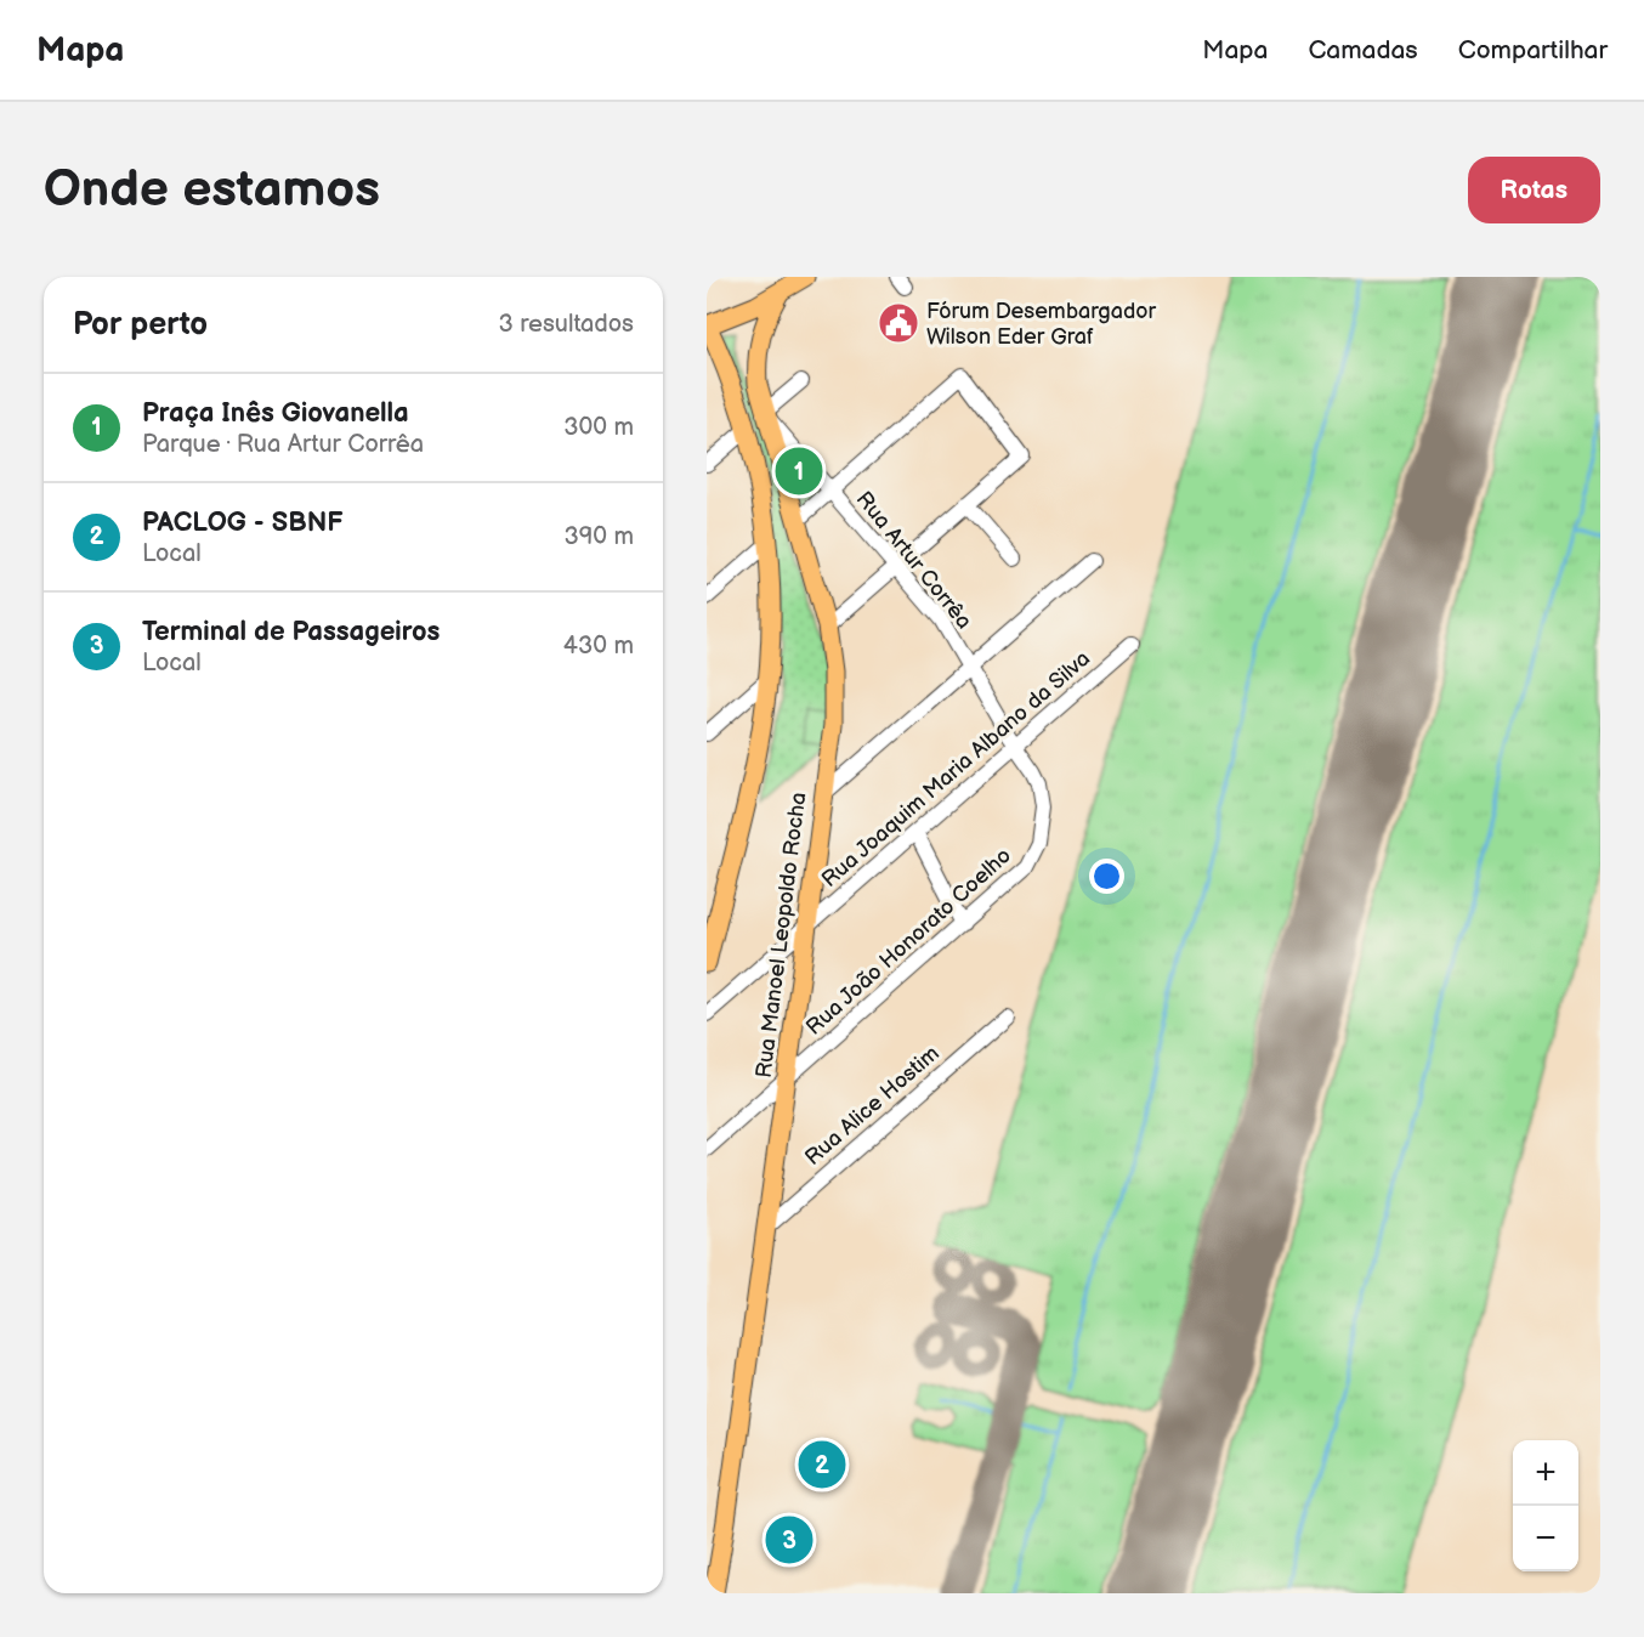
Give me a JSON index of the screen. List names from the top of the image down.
{
  "streets": {
    "main road": ["Rua Manoel Leopoldo Rocha"],
    "street": [
      "Rua Artur Corrêa",
      "Rua Joaquim Maria Albano da Silva",
      "Rua João Honorato Coelho",
      "Rua Alice Hostim"
    ]
  },
  "crossings": [
    ["Rua Artur Corrêa", "Rua Joaquim Maria Albano da Silva"],
    ["Rua Artur Corrêa", "Rua Manoel Leopoldo Rocha"],
    ["Rua Artur Corrêa", "Rua João Honorato Coelho"],
    ["Rua Joaquim Maria Albano da Silva", "Rua Manoel Leopoldo Rocha"],
    ["Rua Joaquim Maria Albano da Silva", "Rua João Honorato Coelho"],
    ["Rua Manoel Leopoldo Rocha", "Rua João Honorato Coelho"],
    ["Rua Manoel Leopoldo Rocha", "Rua Alice Hostim"]
  ],
  "places": {
    "public building": ["Fórum Desembargador Wilson Eder Graf"]
  },
  "page": {
    "header": "Mapa",
    "nav": ["Mapa", "Camadas", "Compartilhar"],
    "buttons": "Rotas",
    "title": "Onde estamos",
    "heading": ["Por perto", "3 resultados"],
    "list": [
      {
        "mark": "1",
        "name": "Praça Inês Giovanella",
        "note": "Parque · Rua Artur Corrêa",
        "value": "300 m"
      },
      {
        "mark": "2",
        "name": "PACLOG - SBNF",
        "note": "Local",
        "value": "390 m"
      },
      {
        "mark": "3",
        "name": "Terminal de Passageiros",
        "note": "Local",
        "value": "430 m"
      }
    ],
    "pins": ["1", "2", "3"],
    "map_buttons": ["+", "−"]
  }
}
